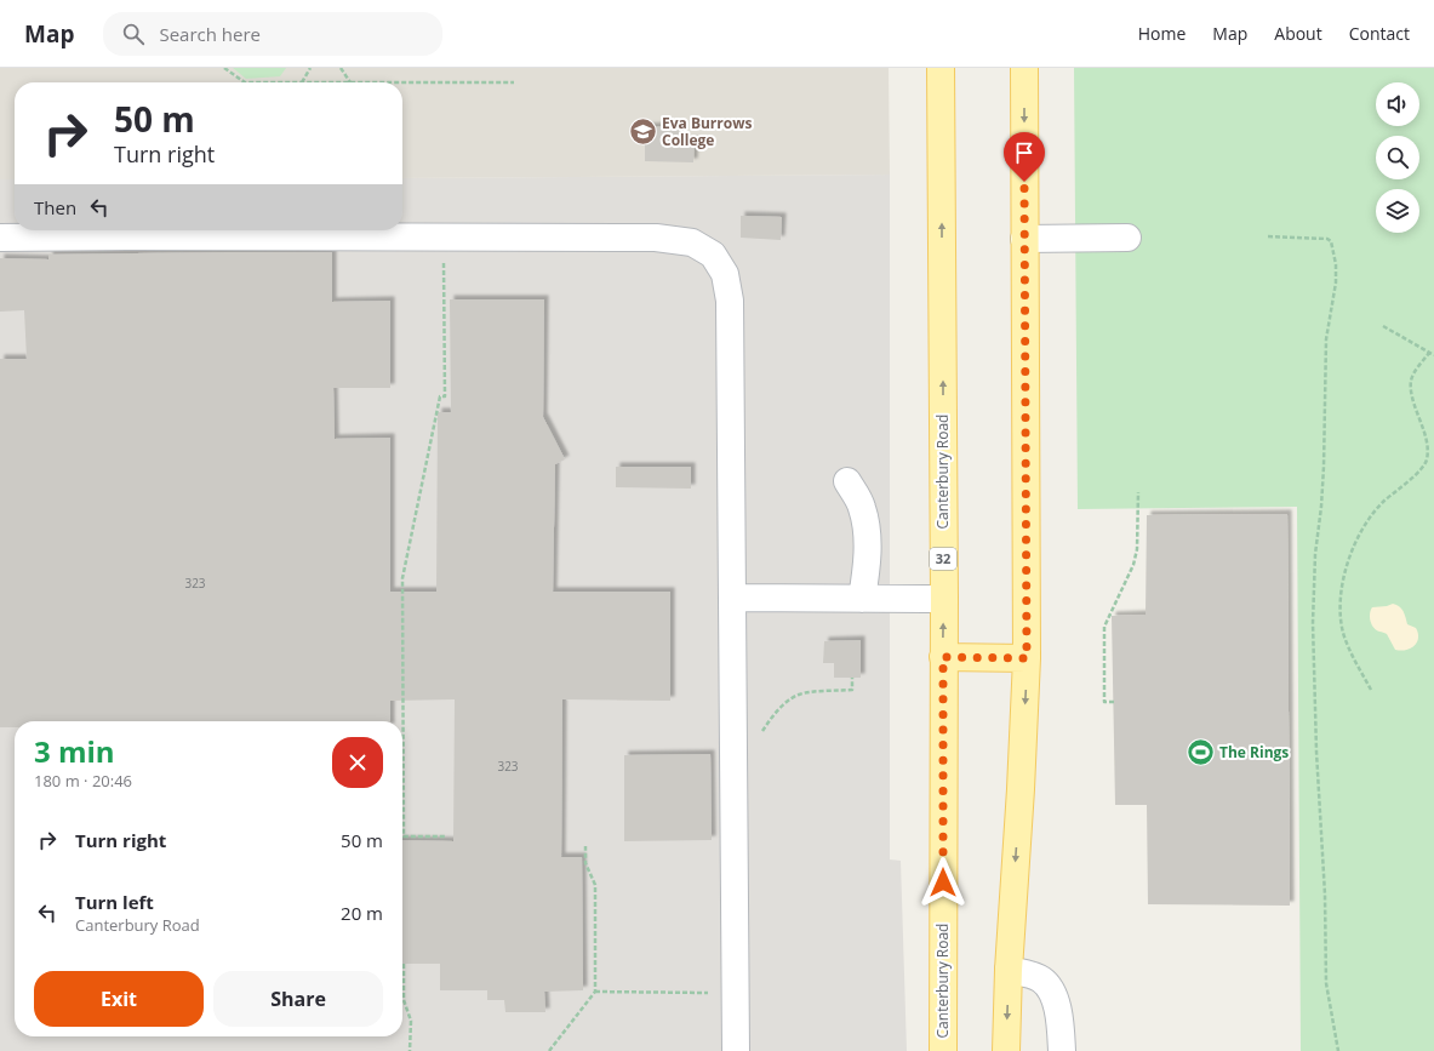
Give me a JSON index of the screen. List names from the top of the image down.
{
  "streets": {
    "main road": ["Canterbury Road", "32"]
  },
  "places": {
    "school or university": ["Eva Burrows College"],
    "sports": ["The Rings"]
  },
  "house_numbers": ["323", "323"],
  "page": {
    "header": "Map",
    "search": "Search here",
    "nav": [
      "Home",
      "Map",
      "About",
      "Contact"
    ],
    "turn": ["50 m", "Turn right"],
    "then": "Then",
    "heading": ["3 min", "180 m · 20:46"],
    "list": [
      {
        "name": "Turn right",
        "value": "50 m"
      },
      {
        "name": "Turn left",
        "note": "Canterbury Road",
        "value": "20 m"
      }
    ],
    "buttons": ["Exit", "Share"]
  }
}
